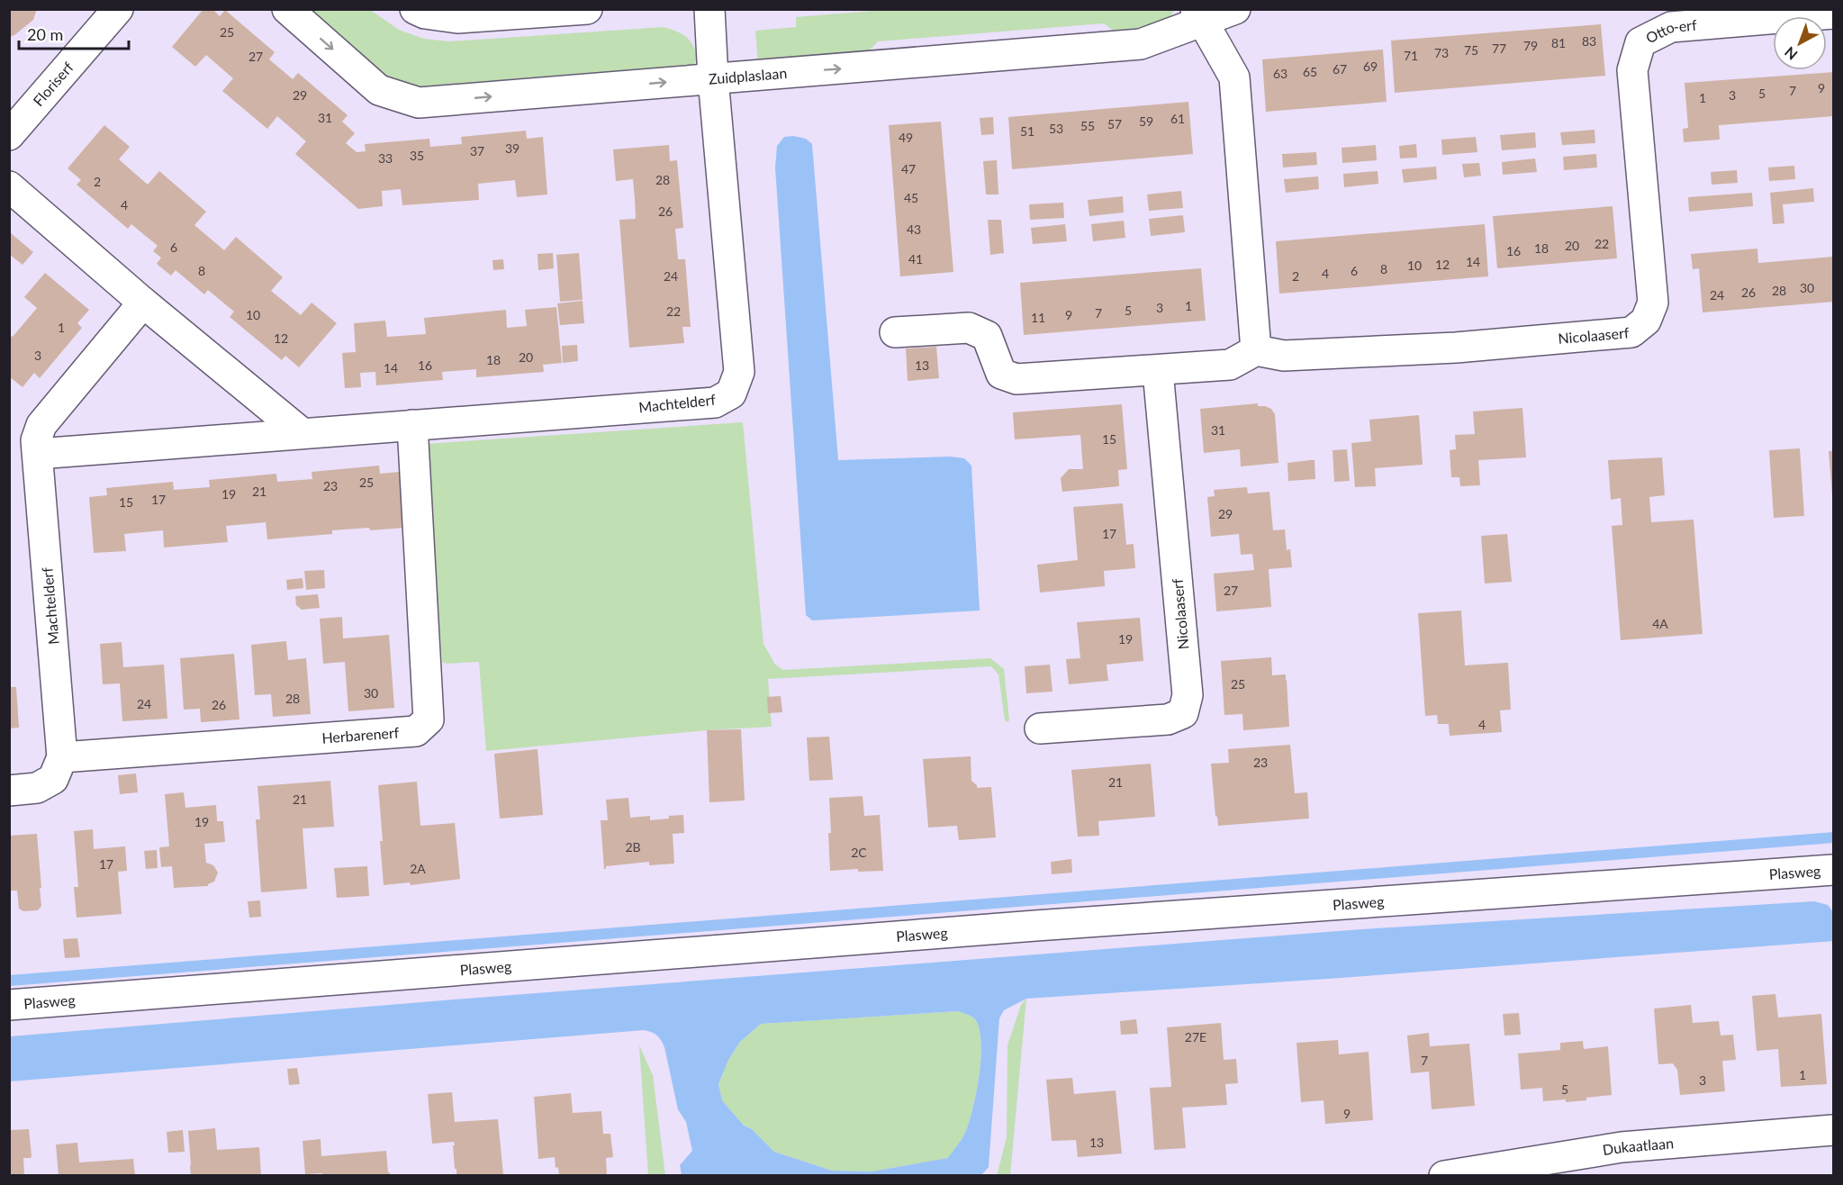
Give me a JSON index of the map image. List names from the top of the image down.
{
  "streets": {
    "street": [
      "Otto-erf",
      "Zuidplaslaan",
      "Floriserf",
      "Nicolaaserf",
      "Machtelderf",
      "Herbarenerf",
      "Plasweg",
      "Dukaatlaan"
    ]
  },
  "crossings": [
    ["Otto-erf", "Nicolaaserf"],
    ["Zuidplaslaan", "Machtelderf"],
    ["Machtelderf", "Herbarenerf"]
  ],
  "one_way": ["Zuidplaslaan"],
  "house_numbers": [
    "25",
    "83",
    "81",
    "79",
    "77",
    "75",
    "73",
    "71",
    "27",
    "69",
    "67",
    "65",
    "63",
    "9",
    "7",
    "5",
    "29",
    "3",
    "1",
    "31",
    "61",
    "59",
    "57",
    "55",
    "53",
    "51",
    "49",
    "39",
    "37",
    "35",
    "33",
    "47",
    "28",
    "2",
    "45",
    "4",
    "26",
    "43",
    "22",
    "20",
    "6",
    "18",
    "16",
    "41",
    "14",
    "12",
    "10",
    "8",
    "8",
    "6",
    "4",
    "24",
    "2",
    "30",
    "28",
    "26",
    "24",
    "1",
    "3",
    "5",
    "22",
    "7",
    "10",
    "9",
    "11",
    "1",
    "12",
    "3",
    "20",
    "18",
    "16",
    "13",
    "14",
    "31",
    "15",
    "25",
    "23",
    "21",
    "19",
    "17",
    "15",
    "29",
    "17",
    "27",
    "4A",
    "19",
    "25",
    "30",
    "28",
    "24",
    "26",
    "4",
    "23",
    "21",
    "21",
    "19",
    "2B",
    "2C",
    "17",
    "2A",
    "27E",
    "7",
    "1",
    "3",
    "5",
    "9",
    "13"
  ],
  "scale_bar": "20 m",
  "north": "bottom left"
}
